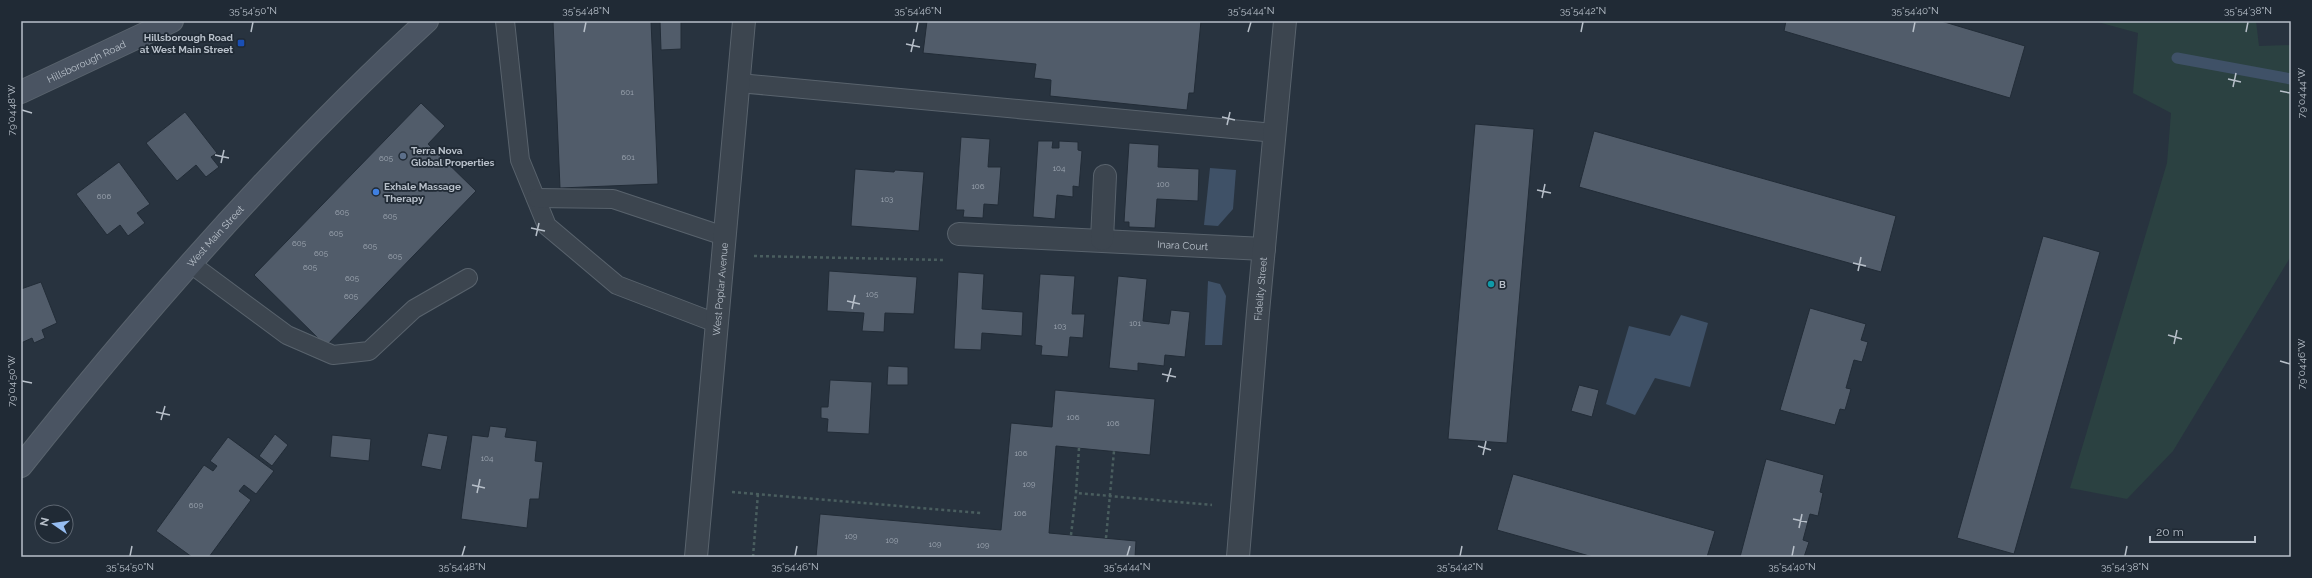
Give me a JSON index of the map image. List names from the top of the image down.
{
  "streets": {
    "main road": ["Hillsborough Road", "West Main Street"],
    "street": ["Inara Court", "West Poplar Avenue", "Fidelity Street"]
  },
  "crossings": [
    ["Inara Court", "Fidelity Street"]
  ],
  "places": {
    "transit": ["Hillsborough Road at West Main Street"],
    "other": ["Terra Nova Global Properties", "Exhale Massage Therapy", "B"]
  },
  "house_numbers": [
    "601",
    "601",
    "605",
    "104",
    "100",
    "106",
    "606",
    "103",
    "605",
    "605",
    "605",
    "605",
    "605",
    "605",
    "605",
    "605",
    "605",
    "105",
    "605",
    "101",
    "103",
    "106",
    "106",
    "106",
    "104",
    "109",
    "609",
    "106",
    "109",
    "109",
    "109",
    "109"
  ],
  "scale_bar": "20 m",
  "north": "left",
  "coordinates": [
    "35°54'50\"N",
    "35°54'48\"N",
    "35°54'46\"N",
    "35°54'44\"N",
    "35°54'42\"N",
    "35°54'40\"N",
    "35°54'38\"N",
    "79°04'44\"W",
    "79°04'48\"W",
    "79°04'46\"W",
    "79°04'50\"W"
  ]
}
